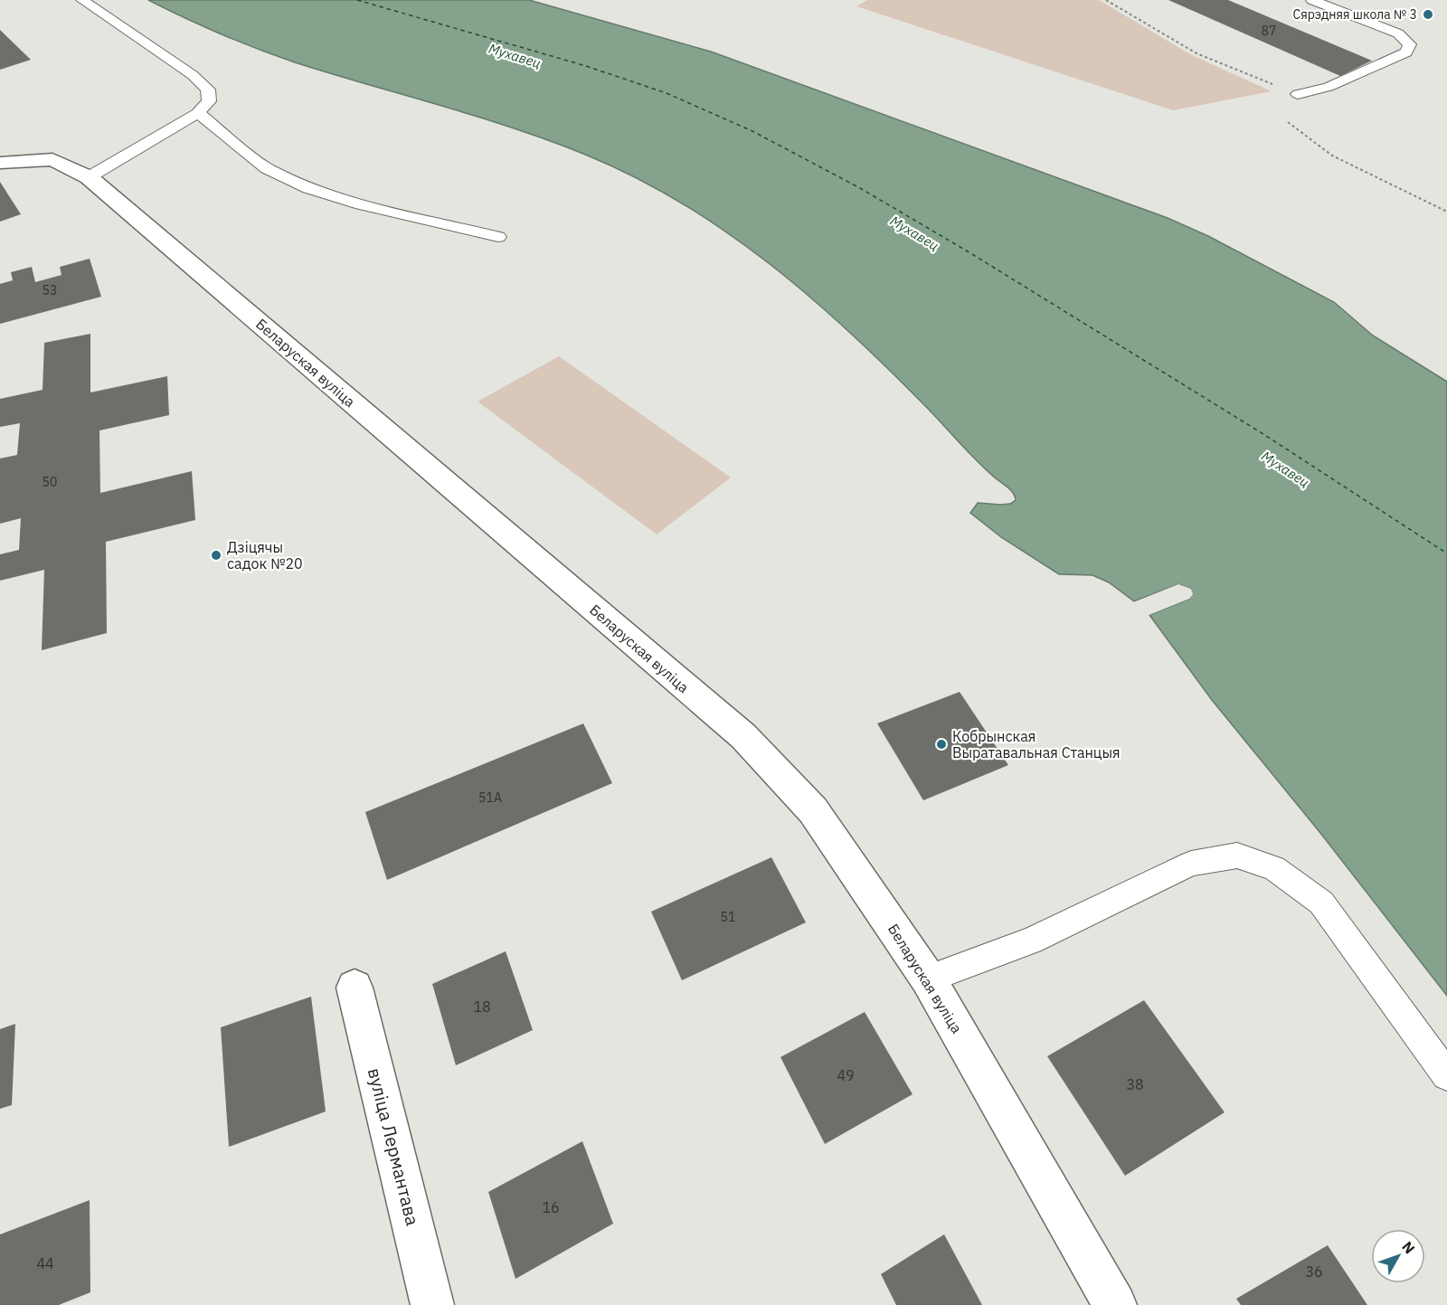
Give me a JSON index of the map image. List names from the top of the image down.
{
  "streets": {
    "street": ["Беларуская вуліца", "вуліца Лермантава"]
  },
  "water": ["Мухавец"],
  "places": ["Сярэдняя школа № 3", "Дзіцячы садок №20", "Кобрынская Выратавальная Станцыя"],
  "house_numbers": [
    "87",
    "53",
    "50",
    "51А",
    "51",
    "18",
    "49",
    "38",
    "16",
    "44",
    "36"
  ],
  "north": "top right"
}
